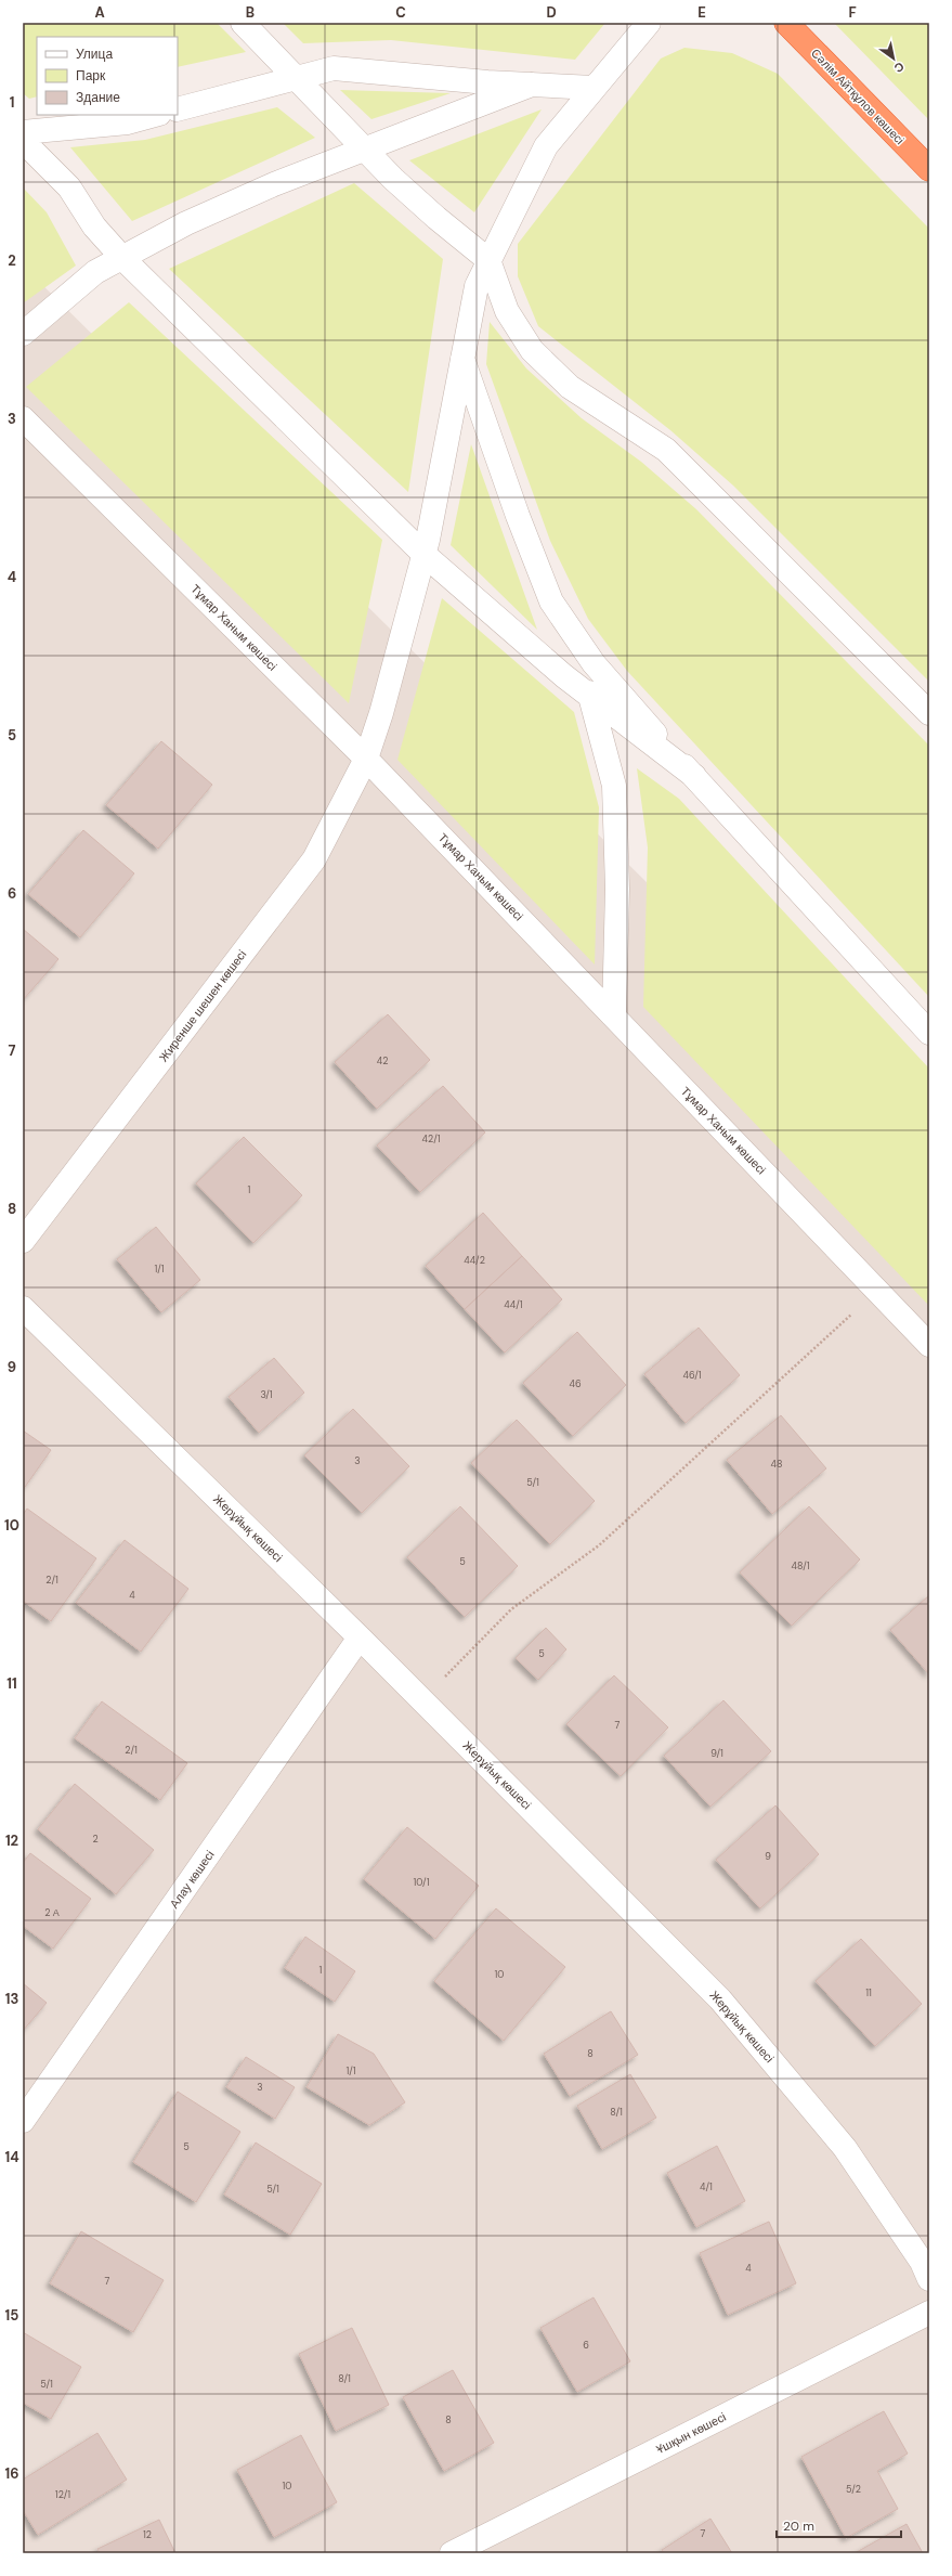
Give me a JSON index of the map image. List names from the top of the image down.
{
  "streets": {
    "highway": ["Сәлім Айтқұлов көшесі"],
    "street": [
      "Тұмар Ханым көшесі",
      "Жиренше шешен көшесі",
      "Жерұйық көшесі",
      "Алау көшесі",
      "Ұшқын көшесі"
    ]
  },
  "crossings": [
    ["Тұмар Ханым көшесі", "Жиренше шешен көшесі"],
    ["Жерұйық көшесі", "Алау көшесі"]
  ],
  "house_numbers": [
    "42",
    "42/1",
    "1",
    "44/2",
    "1/1",
    "44/1",
    "46/1",
    "46",
    "3/1",
    "3",
    "48",
    "5/1",
    "5",
    "48/1",
    "2/1",
    "4",
    "5",
    "7",
    "2/1",
    "9/1",
    "2",
    "9",
    "10/1",
    "2 А",
    "1",
    "10",
    "11",
    "8",
    "1/1",
    "3",
    "8/1",
    "5",
    "4/1",
    "5/1",
    "4",
    "7",
    "6",
    "8/1",
    "5/1",
    "8",
    "10",
    "5/2",
    "12/1",
    "7",
    "12"
  ],
  "legend": ["Улица", "Парк", "Здание"],
  "scale_bar": "20 m",
  "north": "bottom right",
  "grid": {
    "columns": [
      "A",
      "B",
      "C",
      "D",
      "E",
      "F"
    ],
    "rows": [
      "1",
      "2",
      "3",
      "4",
      "5",
      "6",
      "7",
      "8",
      "9",
      "10",
      "11",
      "12",
      "13",
      "14",
      "15",
      "16"
    ]
  }
}
